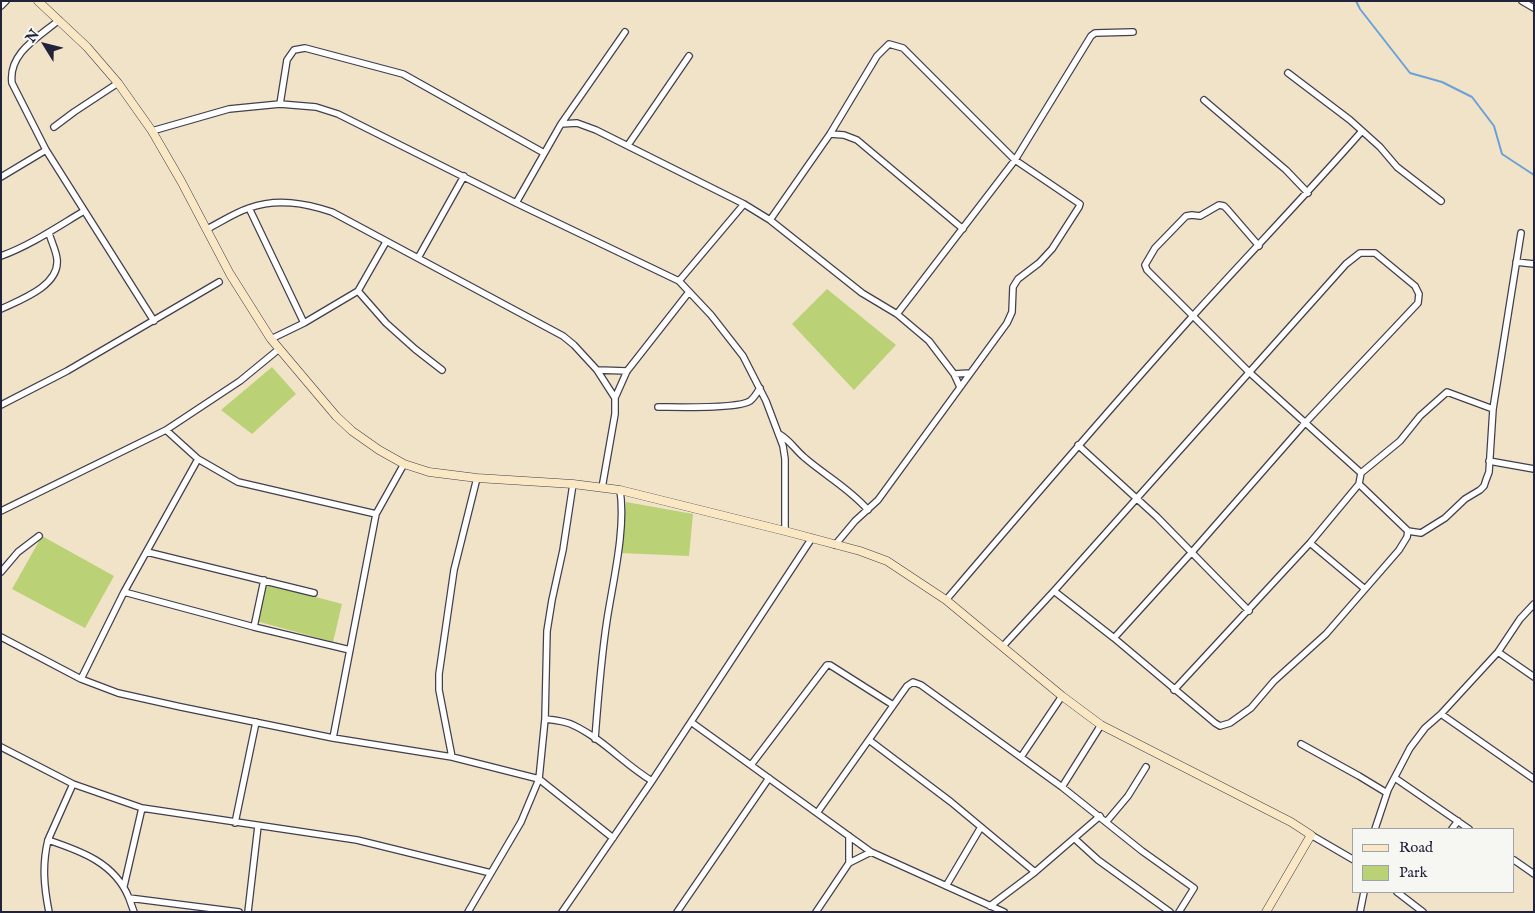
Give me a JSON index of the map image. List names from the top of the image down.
{
  "legend": ["Road", "Park"],
  "north": "top left"
}
